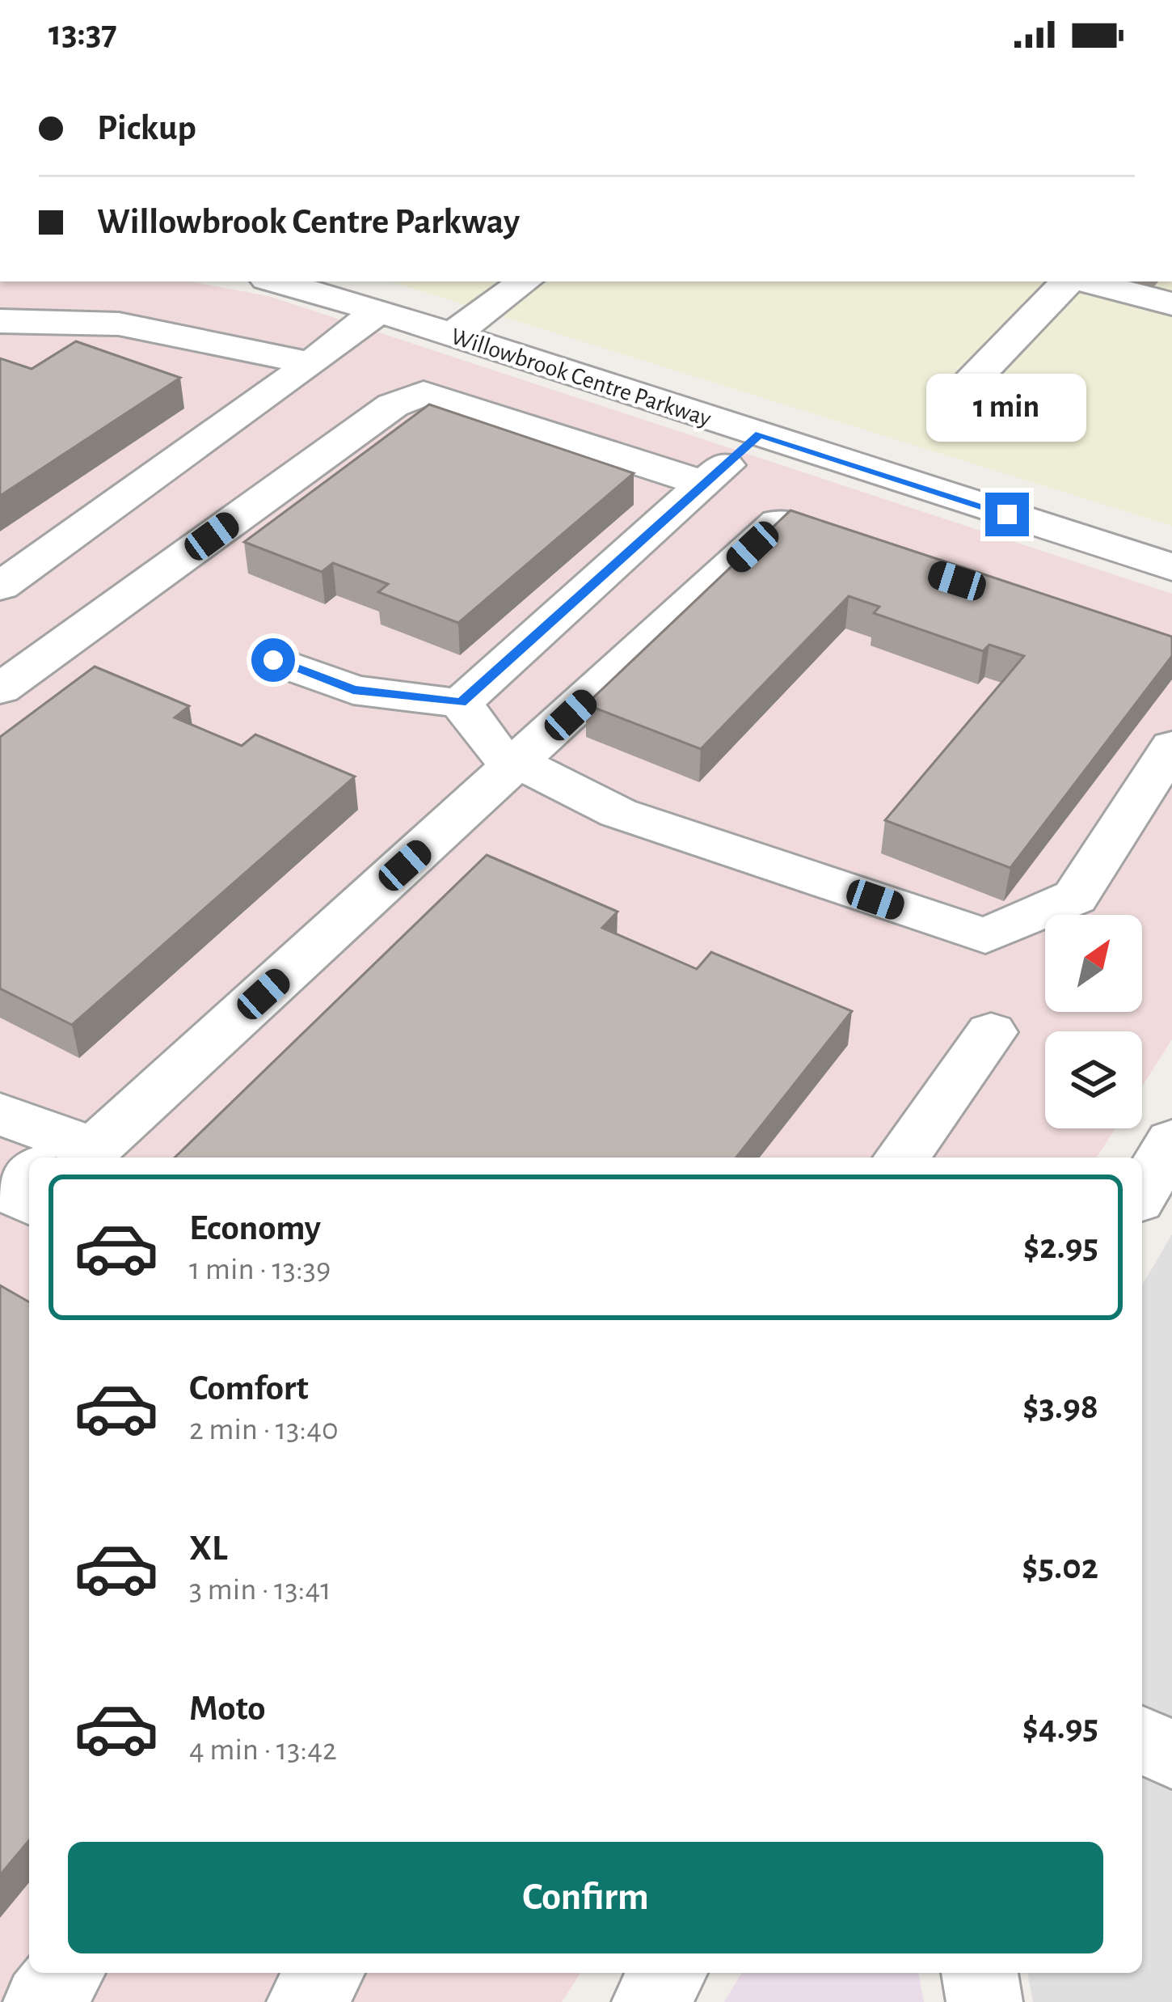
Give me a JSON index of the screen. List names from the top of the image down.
{
  "streets": {
    "street": ["Willowbrook Centre Parkway"]
  },
  "north": "top right",
  "page": {
    "status": "13:37",
    "banner": ["Pickup", "Willowbrook Centre Parkway"],
    "bubble": "1 min",
    "list": [
      {
        "name": "Economy",
        "note": "1 min · 13:39",
        "value": "$2.95"
      },
      {
        "name": "Comfort",
        "note": "2 min · 13:40",
        "value": "$3.98"
      },
      {
        "name": "XL",
        "note": "3 min · 13:41",
        "value": "$5.02"
      },
      {
        "name": "Moto",
        "note": "4 min · 13:42",
        "value": "$4.95"
      }
    ],
    "buttons": "Confirm"
  }
}
